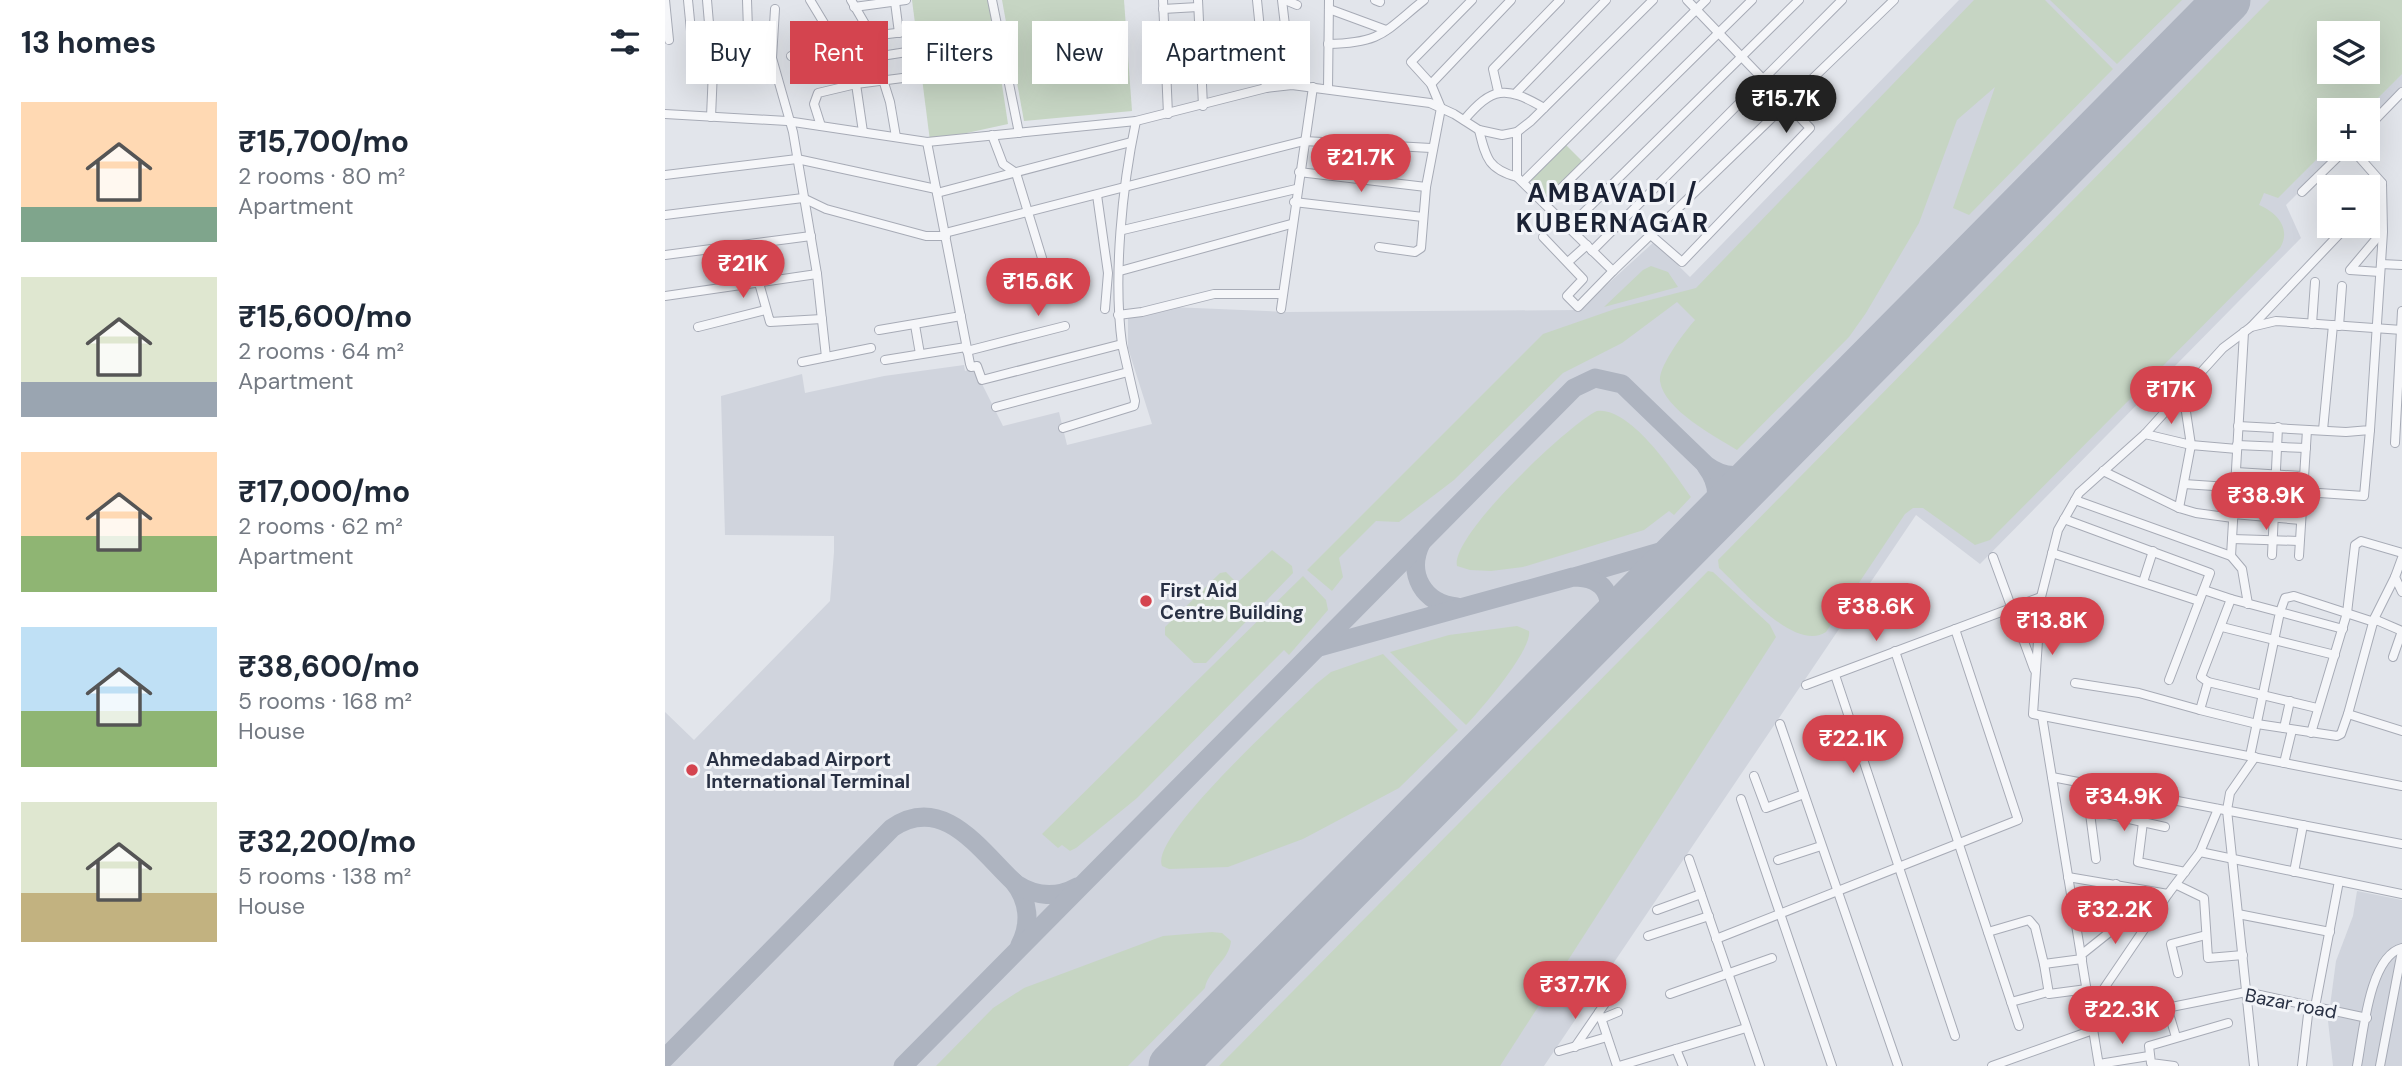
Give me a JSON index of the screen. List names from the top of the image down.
{
  "streets": {
    "street": ["Bazar road"]
  },
  "districts": ["AMBAVADI / KUBERNAGAR"],
  "places": ["First Aid Centre Building", "Ahmedabad Airport International Terminal"],
  "page": {
    "heading": "13 homes",
    "map_buttons": ["+", "−"],
    "chip": [
      "Buy",
      "Rent",
      "Filters",
      "New",
      "Apartment"
    ],
    "price": [
      "₹15.7K",
      "₹21.7K",
      "₹21K",
      "₹15.6K",
      "₹17K",
      "₹38.9K",
      "₹38.6K",
      "₹13.8K",
      "₹22.1K",
      "₹34.9K",
      "₹32.2K",
      "₹37.7K",
      "₹22.3K"
    ],
    "list": [
      {
        "name": "₹15,700/mo",
        "note": "2 rooms · 80 m² · Apartment"
      },
      {
        "name": "₹15,600/mo",
        "note": "2 rooms · 64 m² · Apartment"
      },
      {
        "name": "₹17,000/mo",
        "note": "2 rooms · 62 m² · Apartment"
      },
      {
        "name": "₹38,600/mo",
        "note": "5 rooms · 168 m² · House"
      },
      {
        "name": "₹32,200/mo",
        "note": "5 rooms · 138 m² · House"
      }
    ]
  }
}
